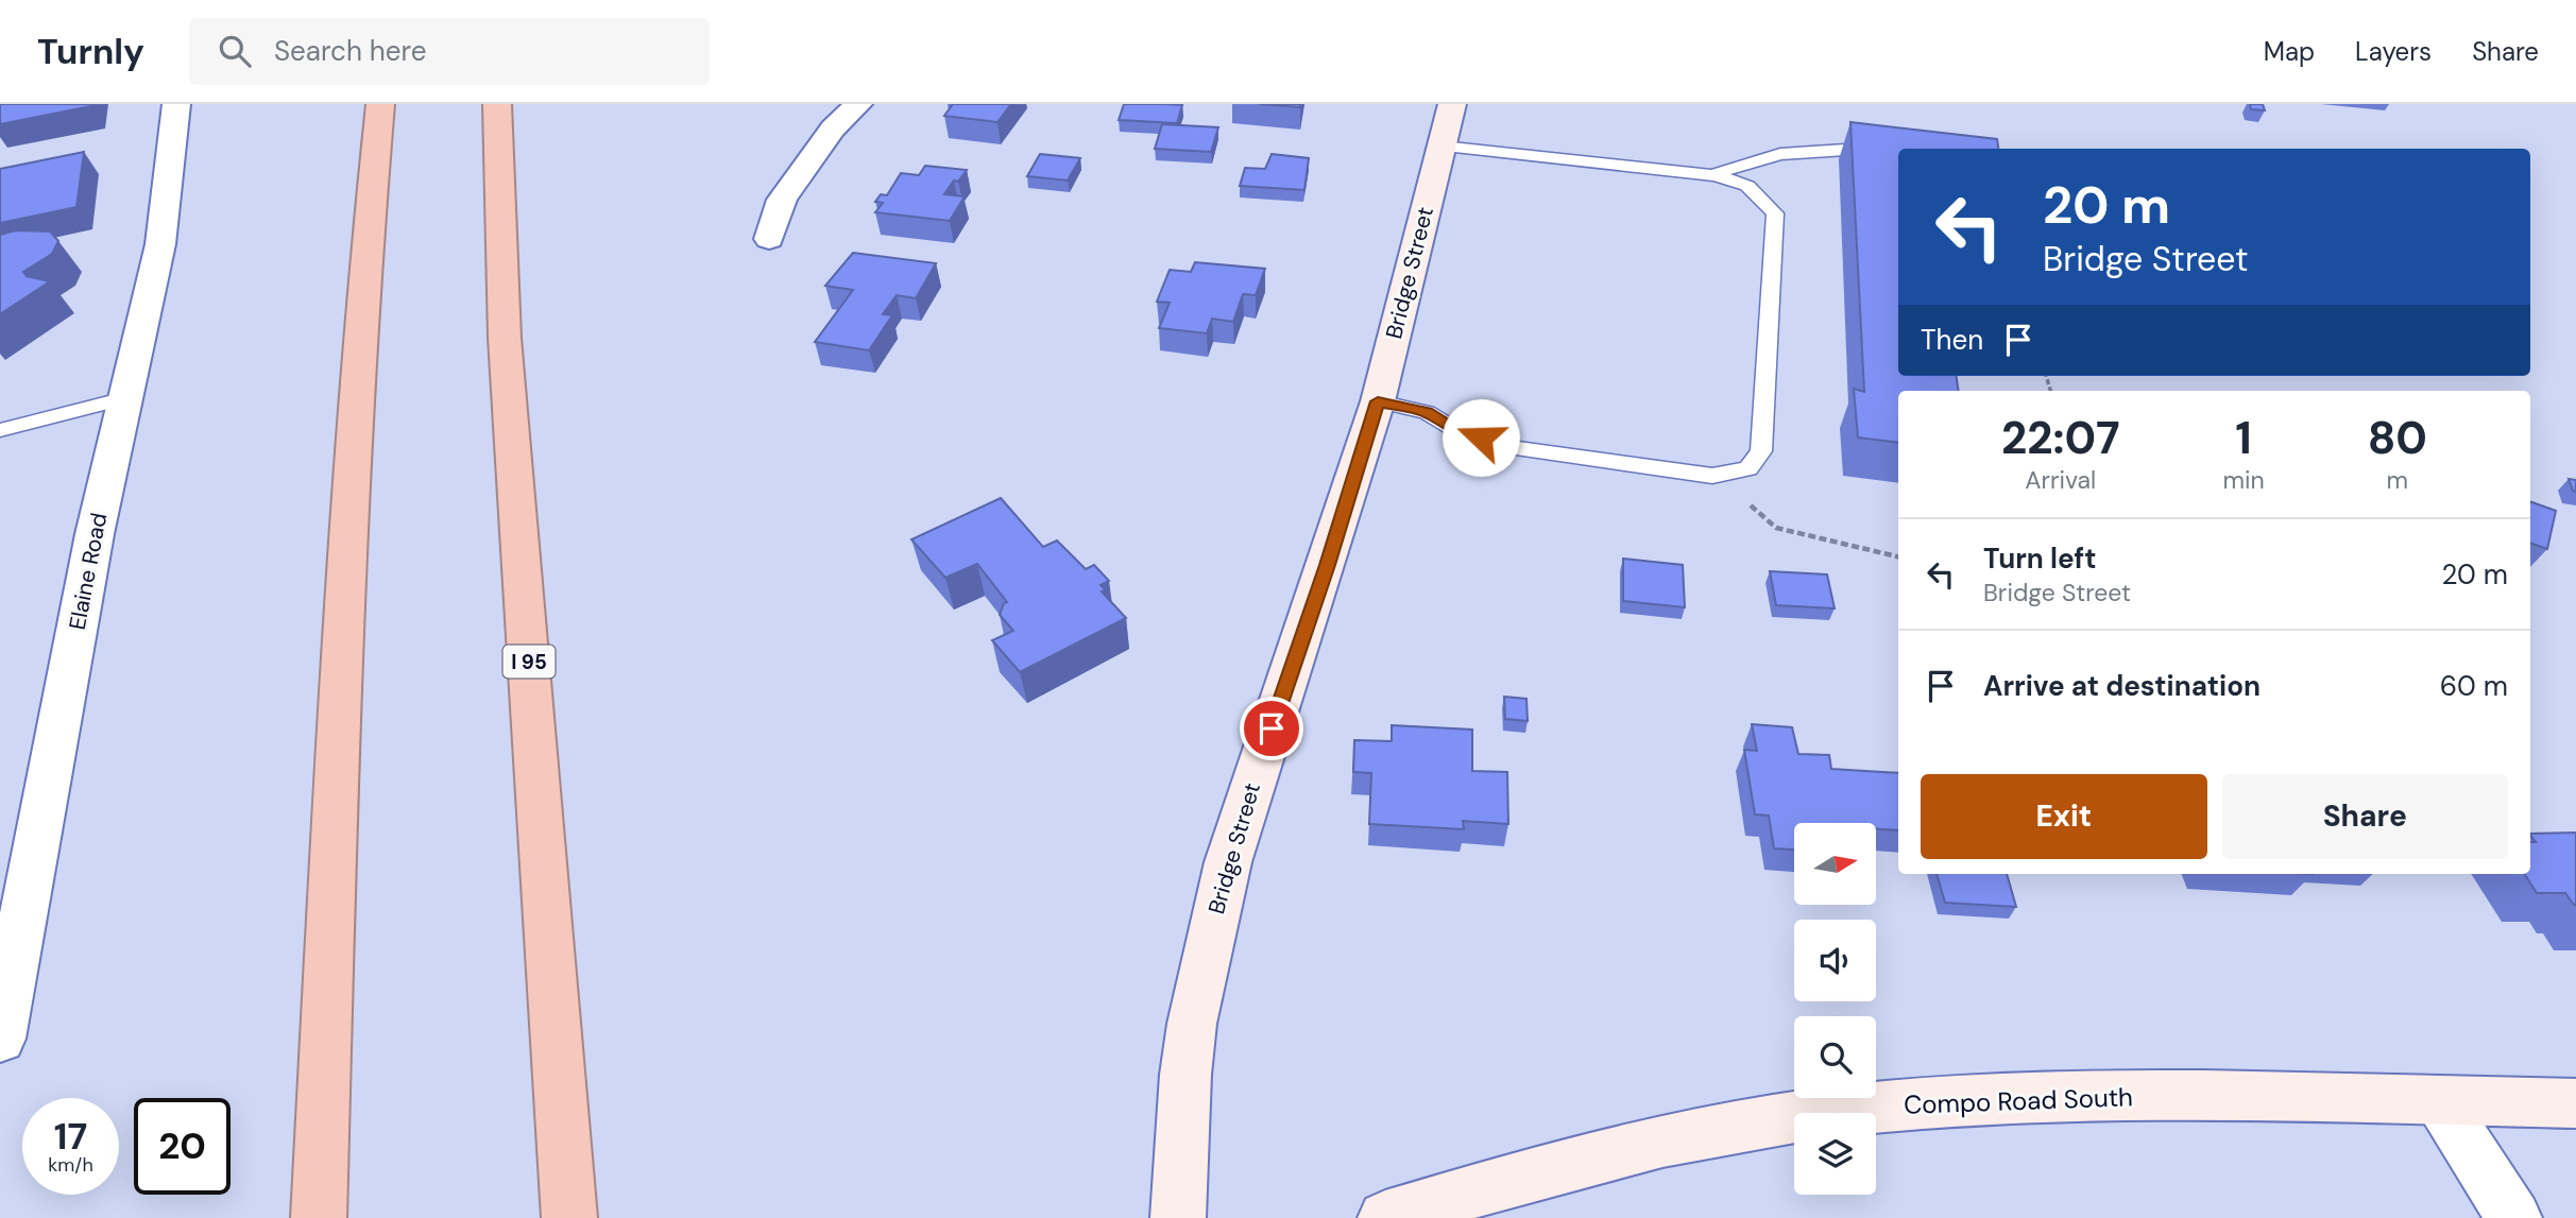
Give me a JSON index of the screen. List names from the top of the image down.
{
  "streets": {
    "highway": ["I 95"],
    "main road": ["Bridge Street", "Compo Road South"],
    "street": ["Elaine Road"]
  },
  "north": "right",
  "page": {
    "header": "Turnly",
    "search": "Search here",
    "nav": ["Map", "Layers", "Share"],
    "turn": ["20 m", "Bridge Street"],
    "then": "Then",
    "eta": [
      "22:07",
      "Arrival",
      "1",
      "min",
      "80",
      "m"
    ],
    "list": [
      {
        "name": "Turn left",
        "note": "Bridge Street",
        "value": "20 m"
      },
      {
        "name": "Arrive at destination",
        "value": "60 m"
      }
    ],
    "buttons": ["Exit", "Share"],
    "speed": "17 km/h",
    "limit": "20"
  }
}
